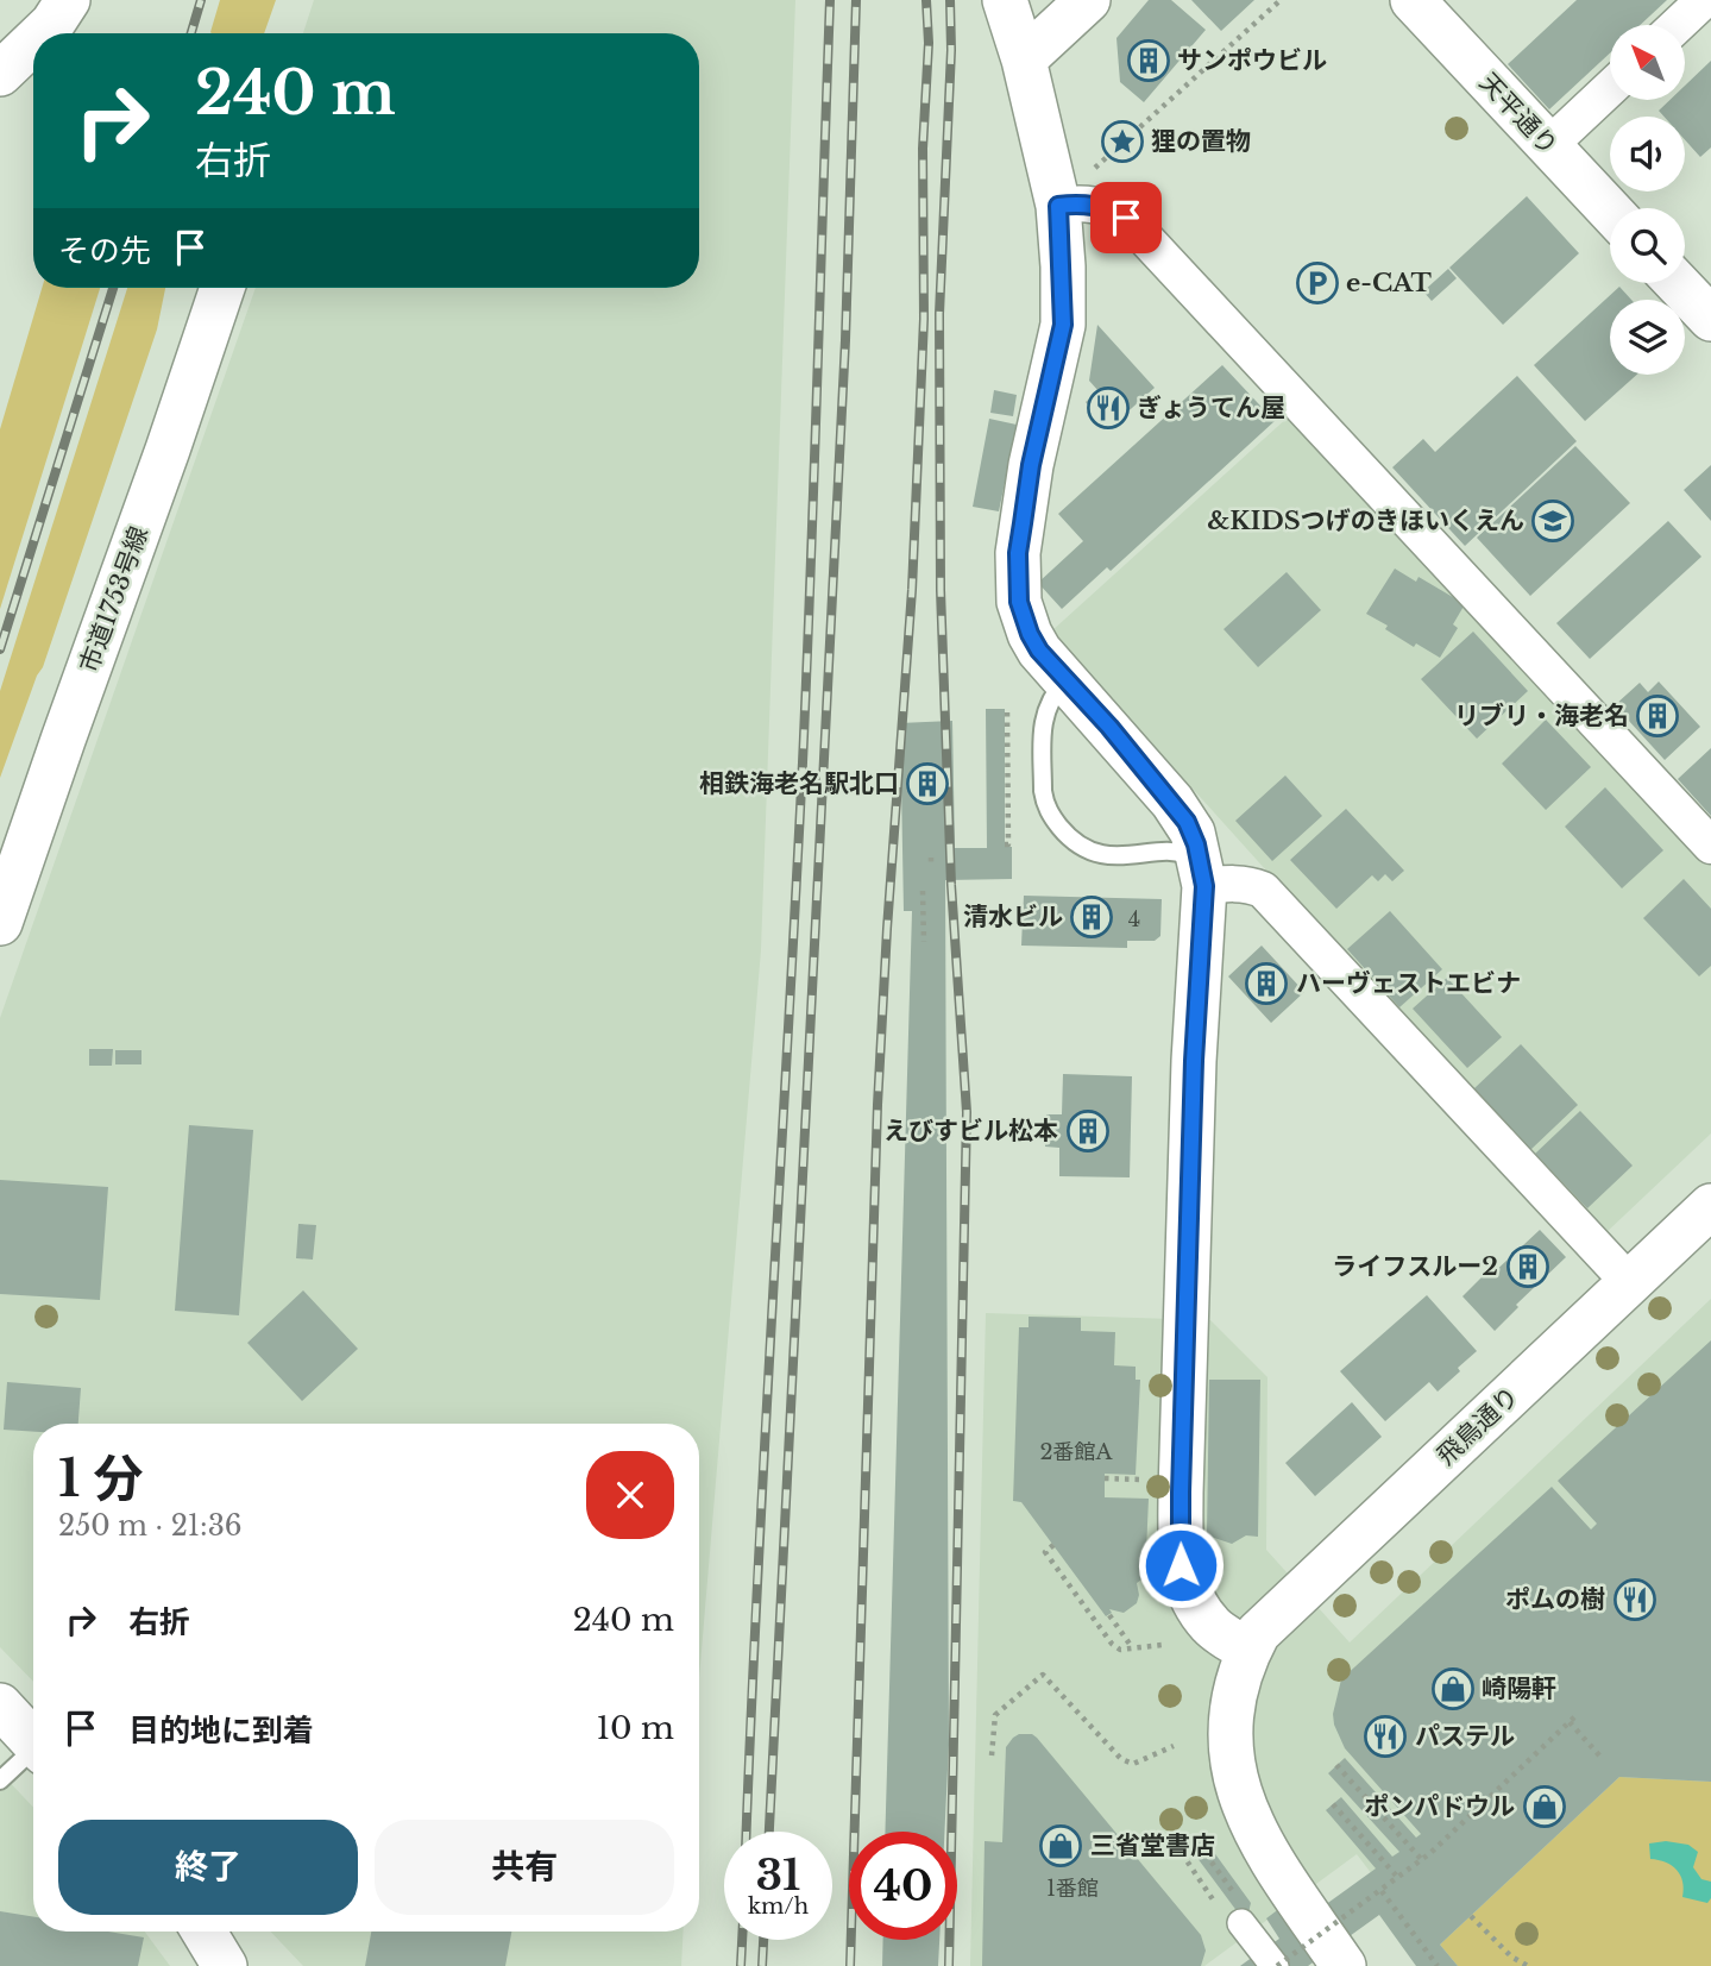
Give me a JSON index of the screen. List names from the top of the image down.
{
  "streets": {
    "street": ["天平通り", "市道1753号線", "飛鳥通り"]
  },
  "places": {
    "building": [
      "サンポウビル",
      "リブリ・海老名",
      "相鉄海老名駅北口",
      "清水ビル",
      "ハーヴェストエビナ",
      "えびすビル松本",
      "ライフスルー2"
    ],
    "place": ["狸の置物"],
    "parking": ["e-CAT"],
    "restaurant": ["ぎょうてん屋", "ポムの樹", "パステル"],
    "school or university": ["&KIDSつげのきほいくえん"],
    "shop": ["崎陽軒", "ポンパドウル", "三省堂書店"]
  },
  "house_numbers": ["4", "2番館A", "1番館"],
  "north": "top left",
  "page": {
    "turn": ["240 m", "右折"],
    "then": "その先",
    "heading": ["1 分", "250 m · 21:36"],
    "list": [
      {
        "name": "右折",
        "value": "240 m"
      },
      {
        "name": "目的地に到着",
        "value": "10 m"
      }
    ],
    "buttons": ["終了", "共有"],
    "speed": "31 km/h",
    "limit": "40"
  }
}
